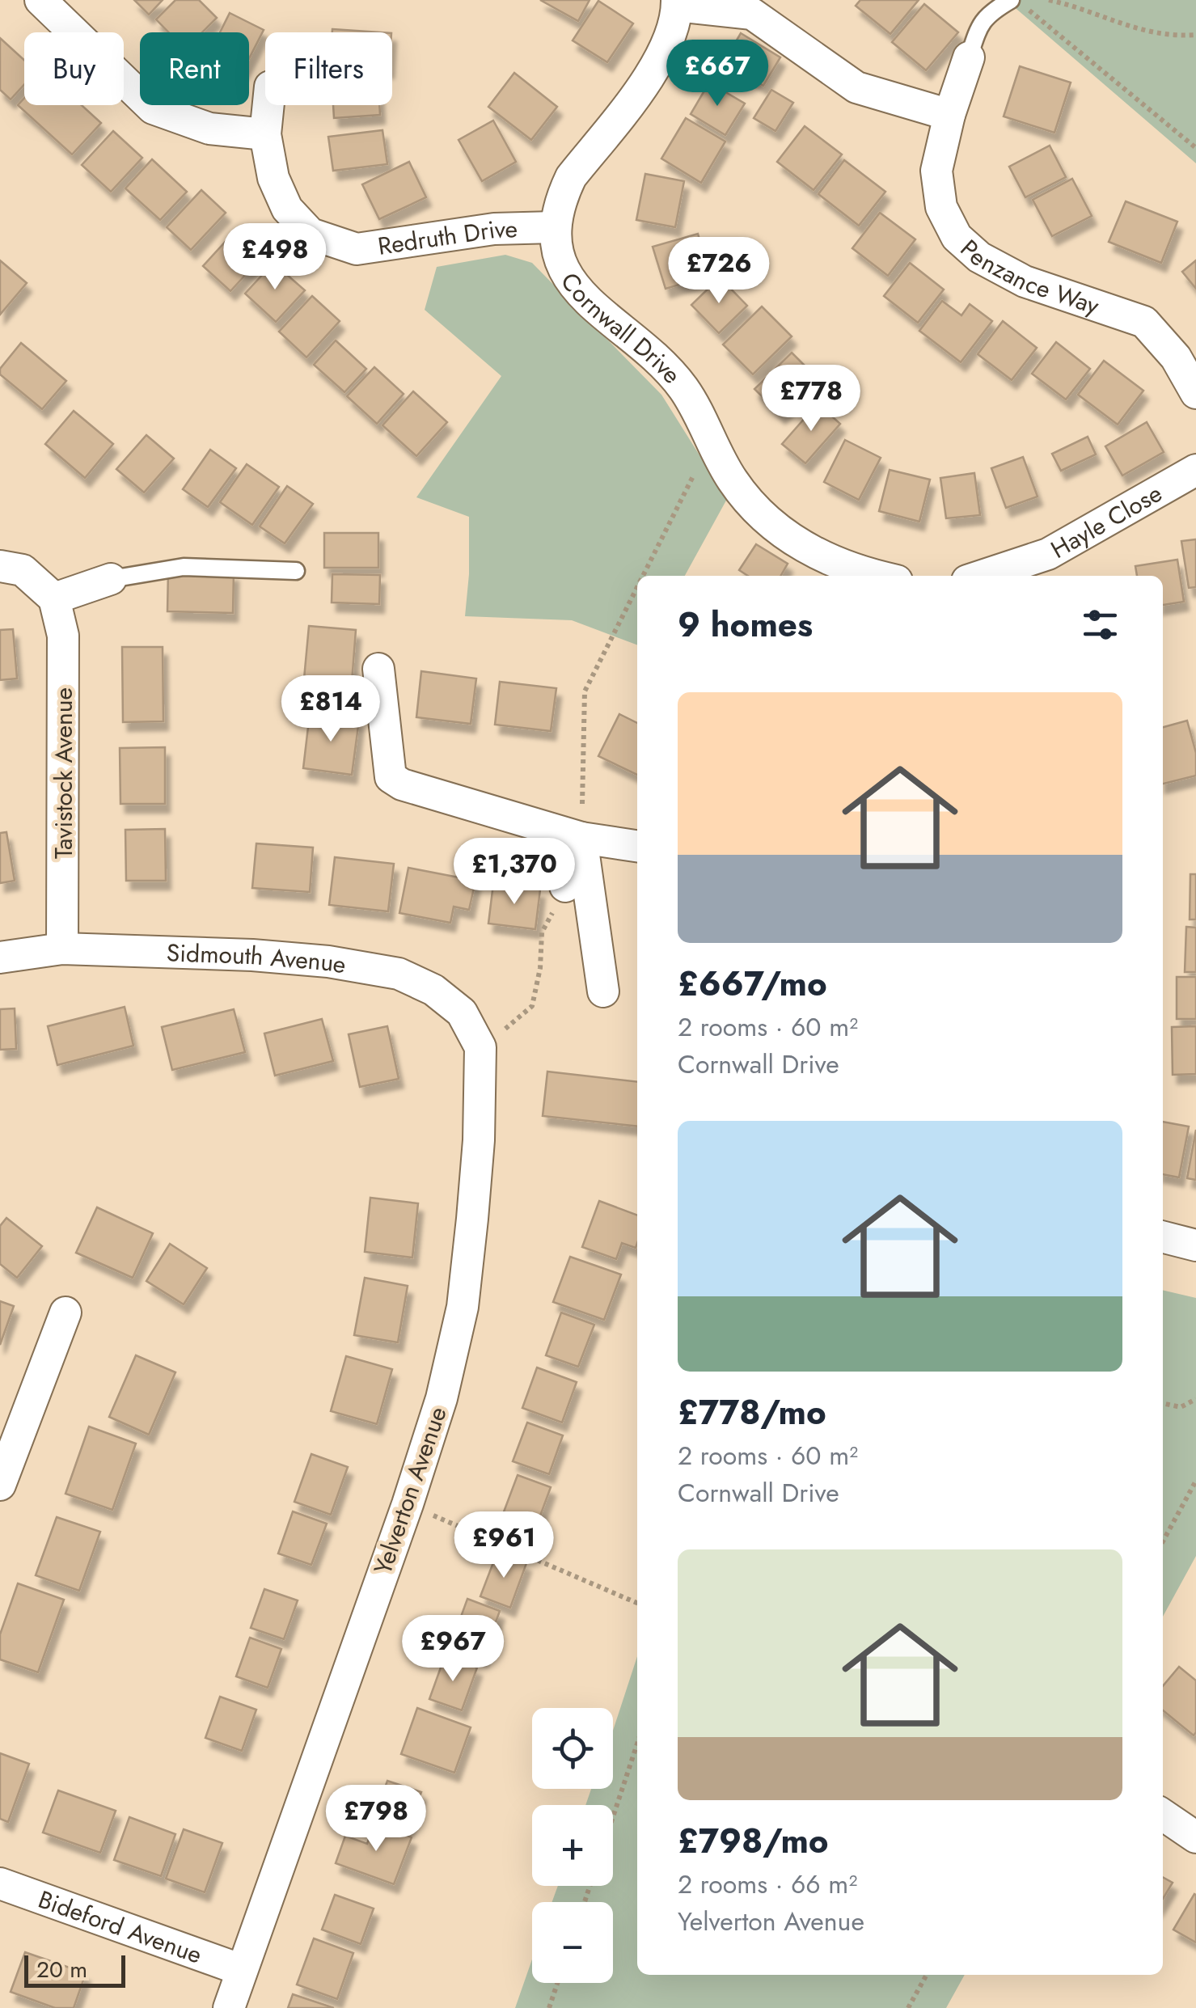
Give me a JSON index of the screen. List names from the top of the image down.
{
  "streets": {
    "street": [
      "Redruth Drive",
      "Penzance Way",
      "Cornwall Drive",
      "Hayle Close",
      "Tavistock Avenue",
      "Sidmouth Avenue",
      "Yelverton Avenue",
      "Bideford Avenue"
    ]
  },
  "crossings": [
    ["Redruth Drive", "Cornwall Drive"],
    ["Tavistock Avenue", "Sidmouth Avenue"],
    ["Sidmouth Avenue", "Yelverton Avenue"],
    ["Yelverton Avenue", "Bideford Avenue"]
  ],
  "scale_bar": "20 m",
  "page": {
    "chip": ["Buy", "Rent", "Filters"],
    "price": [
      "£667",
      "£498",
      "£726",
      "£778",
      "£814",
      "£1,370",
      "£961",
      "£967",
      "£798"
    ],
    "heading": "9 homes",
    "list": [
      {
        "name": "£667/mo",
        "note": "2 rooms · 60 m² · Cornwall Drive"
      },
      {
        "name": "£778/mo",
        "note": "2 rooms · 60 m² · Cornwall Drive"
      },
      {
        "name": "£798/mo",
        "note": "2 rooms · 66 m² · Yelverton Avenue"
      }
    ],
    "map_buttons": ["+", "−"],
    "scale": "20 m"
  }
}
